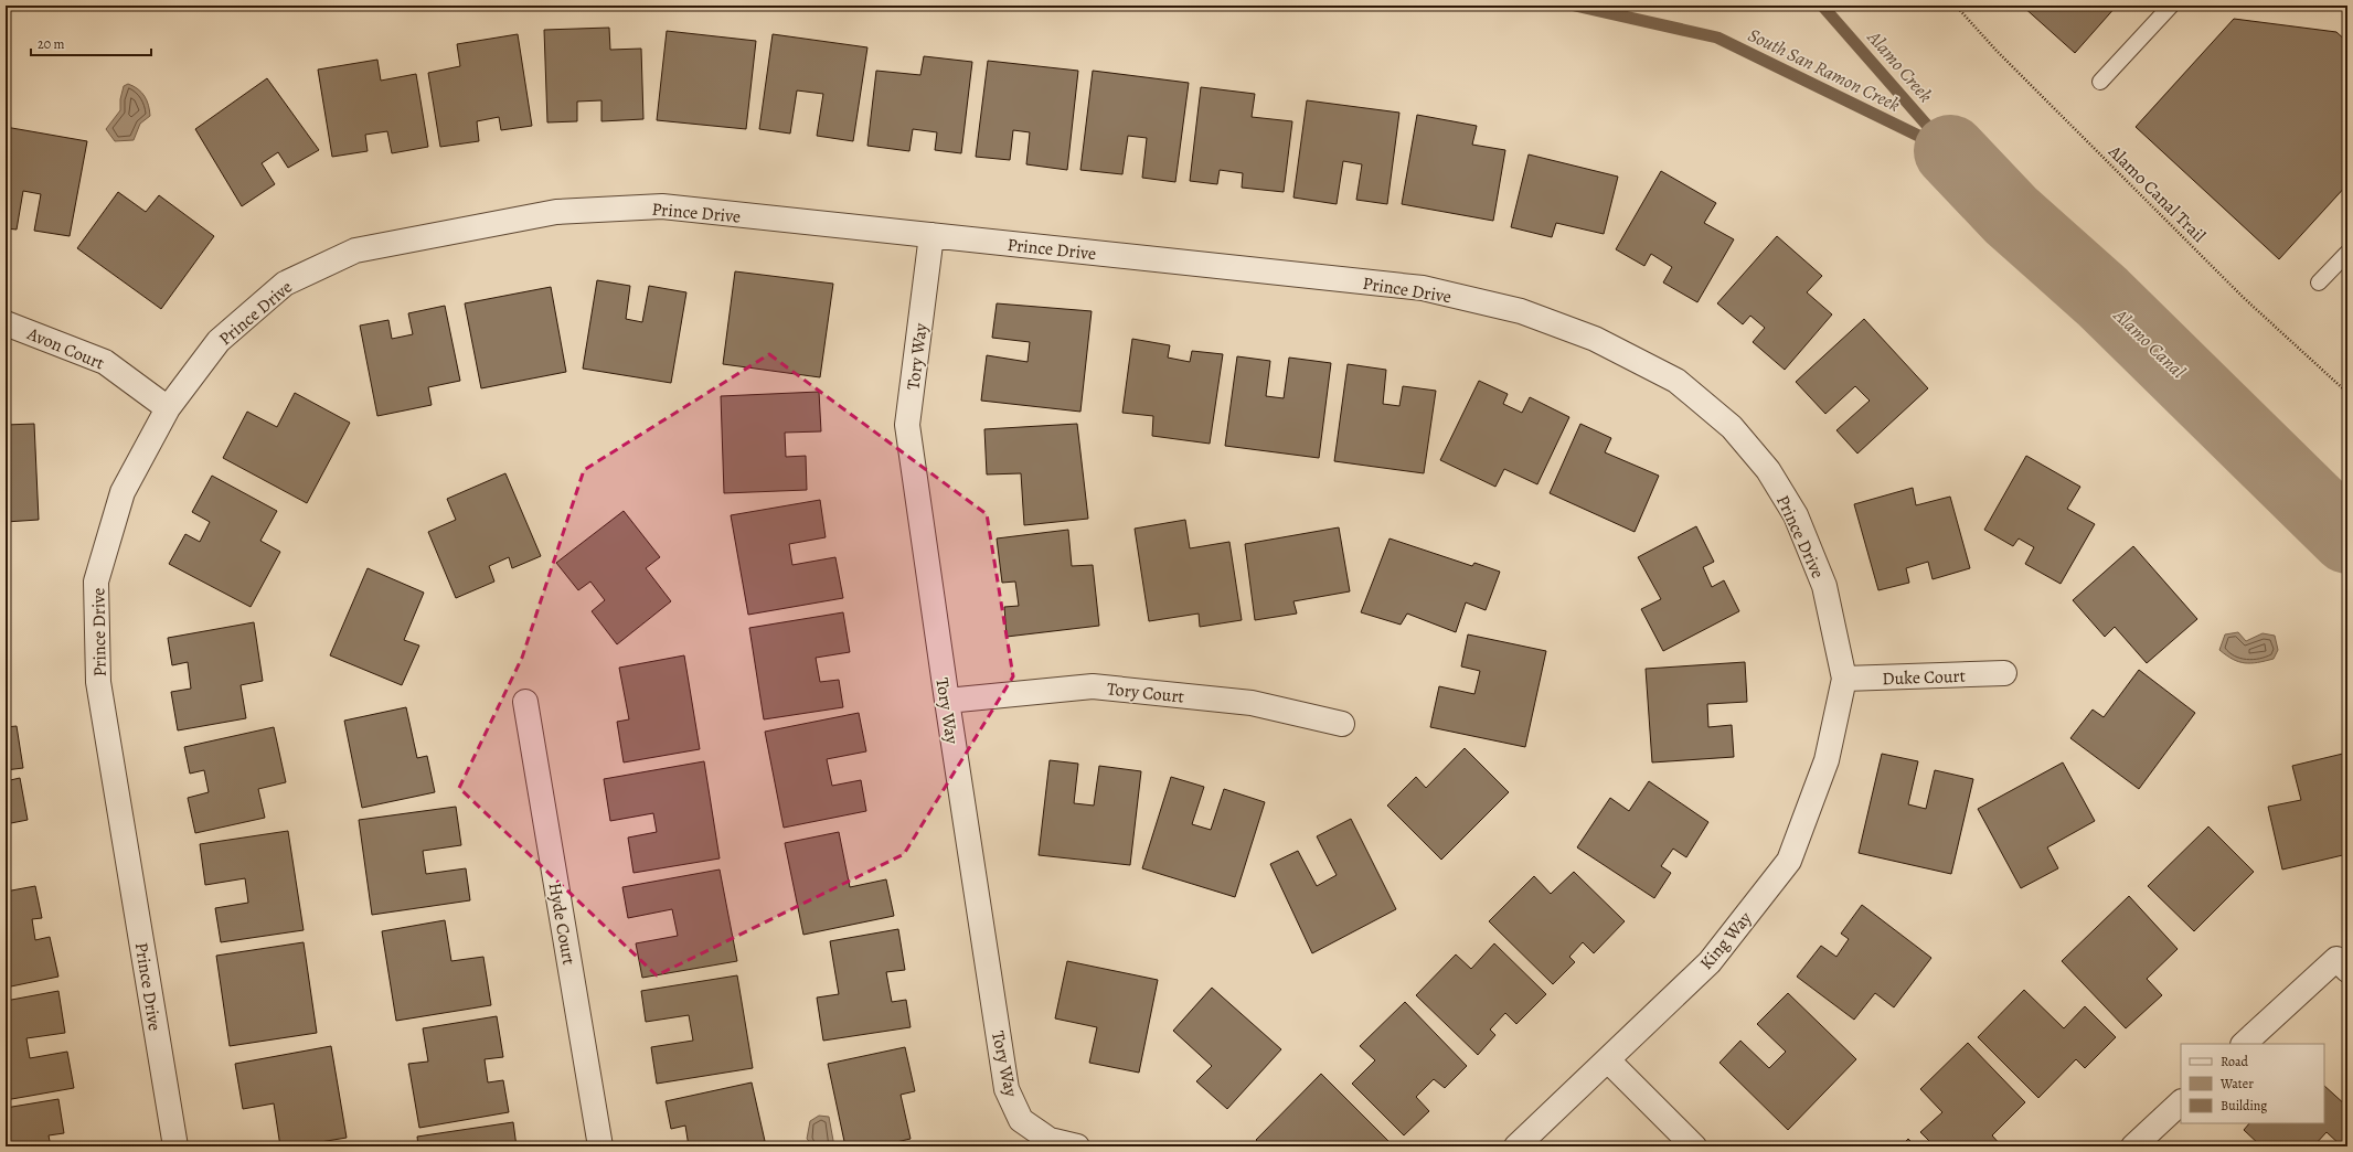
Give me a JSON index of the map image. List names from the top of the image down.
{
  "streets": {
    "street": [
      "Prince Drive",
      "Avon Court",
      "Tory Way",
      "Duke Court",
      "Tory Court",
      "Hyde Court",
      "King Way"
    ],
    "path": ["Alamo Canal Trail"]
  },
  "crossings": [
    ["Prince Drive", "Avon Court"],
    ["Prince Drive", "Tory Way"],
    ["Prince Drive", "Duke Court"],
    ["Prince Drive", "King Way"],
    ["Tory Way", "Tory Court"],
    ["Duke Court", "King Way"]
  ],
  "water": ["Alamo Creek", "South San Ramon Creek", "Alamo Canal"],
  "legend": ["Road", "Water", "Building"],
  "scale_bar": "20 m"
}
